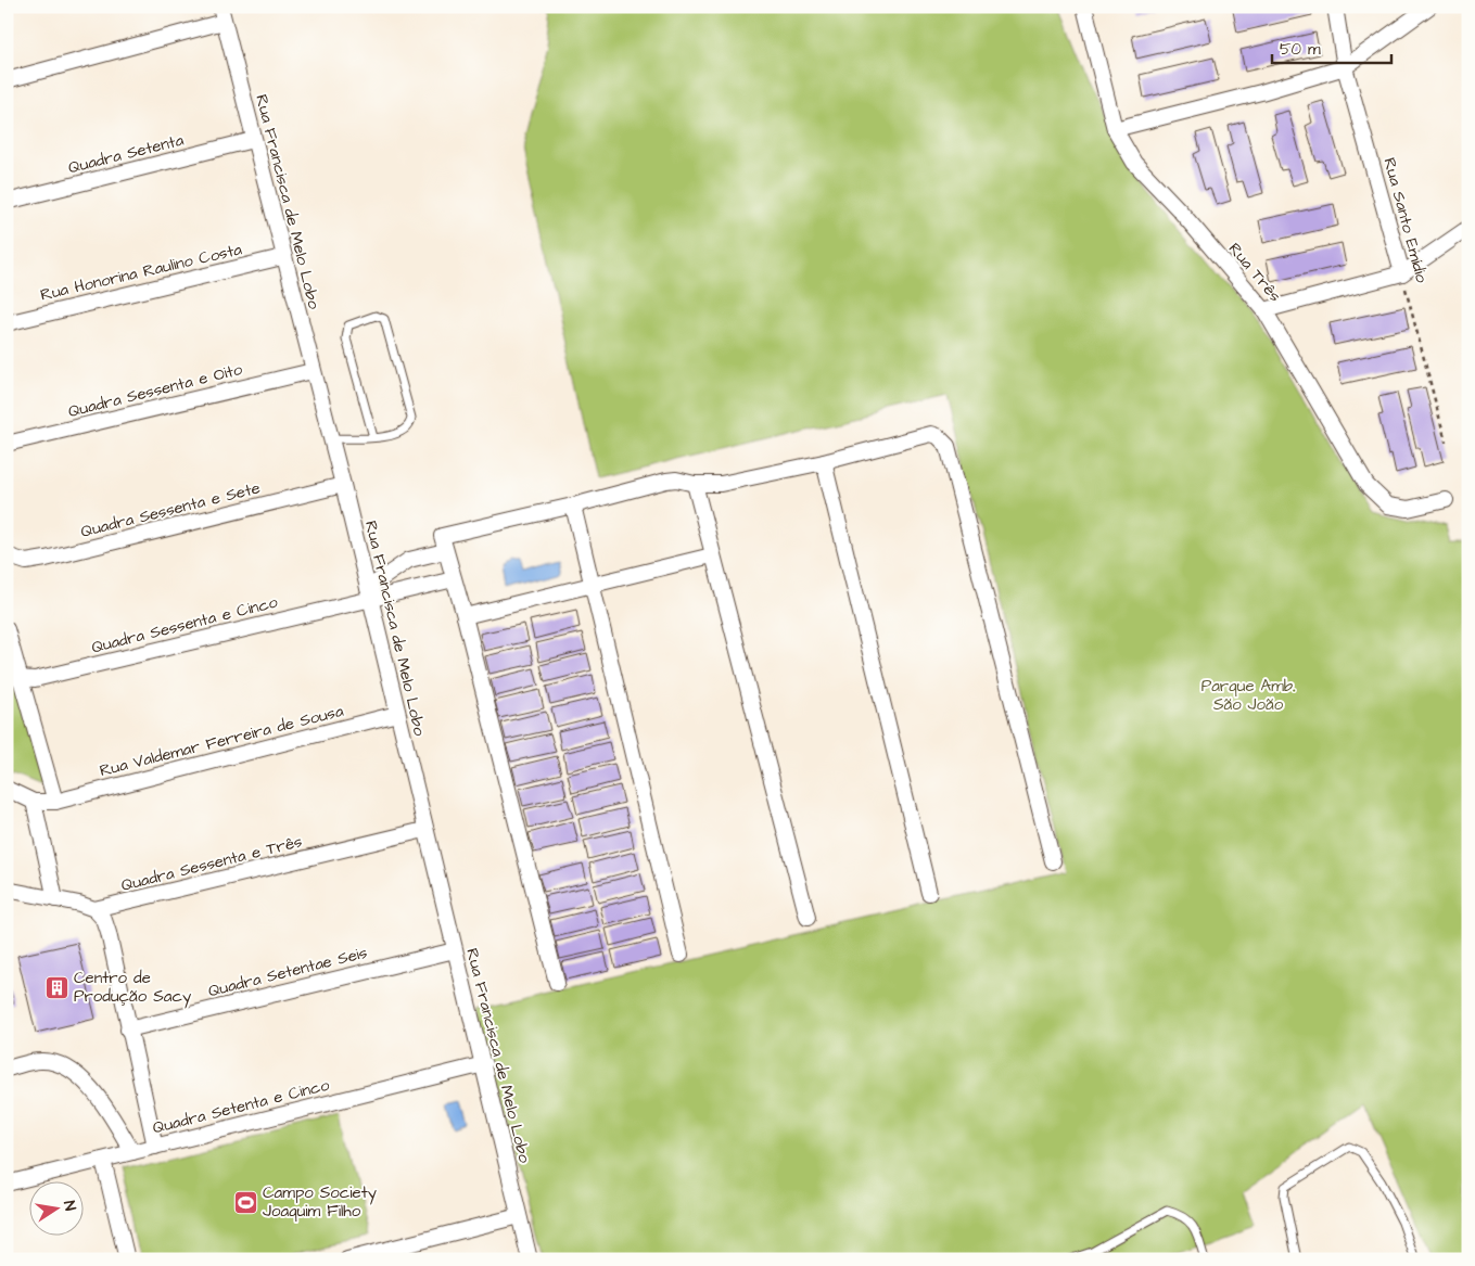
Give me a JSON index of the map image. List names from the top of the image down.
{
  "streets": {
    "street": [
      "Quadra Setenta",
      "Rua Francisca de Melo Lobo",
      "Rua Santo Emídio",
      "Rua Honorina Raulino Costa",
      "Rua Três",
      "Quadra Sessenta e Oito",
      "Quadra Sessenta e Sete",
      "Quadra Sessenta e Cinco",
      "Rua Valdemar Ferreira de Sousa",
      "Quadra Sessenta e Três",
      "Quadra Setentae Seis",
      "Quadra Setenta e Cinco"
    ]
  },
  "crossings": [
    ["Quadra Setenta", "Rua Francisca de Melo Lobo"],
    ["Rua Francisca de Melo Lobo", "Rua Honorina Raulino Costa"],
    ["Rua Francisca de Melo Lobo", "Quadra Sessenta e Oito"],
    ["Rua Francisca de Melo Lobo", "Quadra Sessenta e Sete"],
    ["Rua Francisca de Melo Lobo", "Quadra Sessenta e Cinco"],
    ["Rua Francisca de Melo Lobo", "Rua Valdemar Ferreira de Sousa"],
    ["Rua Francisca de Melo Lobo", "Quadra Sessenta e Três"],
    ["Rua Francisca de Melo Lobo", "Quadra Setentae Seis"],
    ["Rua Francisca de Melo Lobo", "Quadra Setenta e Cinco"]
  ],
  "parks": ["Parque Amb. São João"],
  "places": {
    "building": ["Centro de Produção Sacy"],
    "sports": ["Campo Society Joaquim Filho"]
  },
  "scale_bar": "50 m",
  "north": "right"
}
